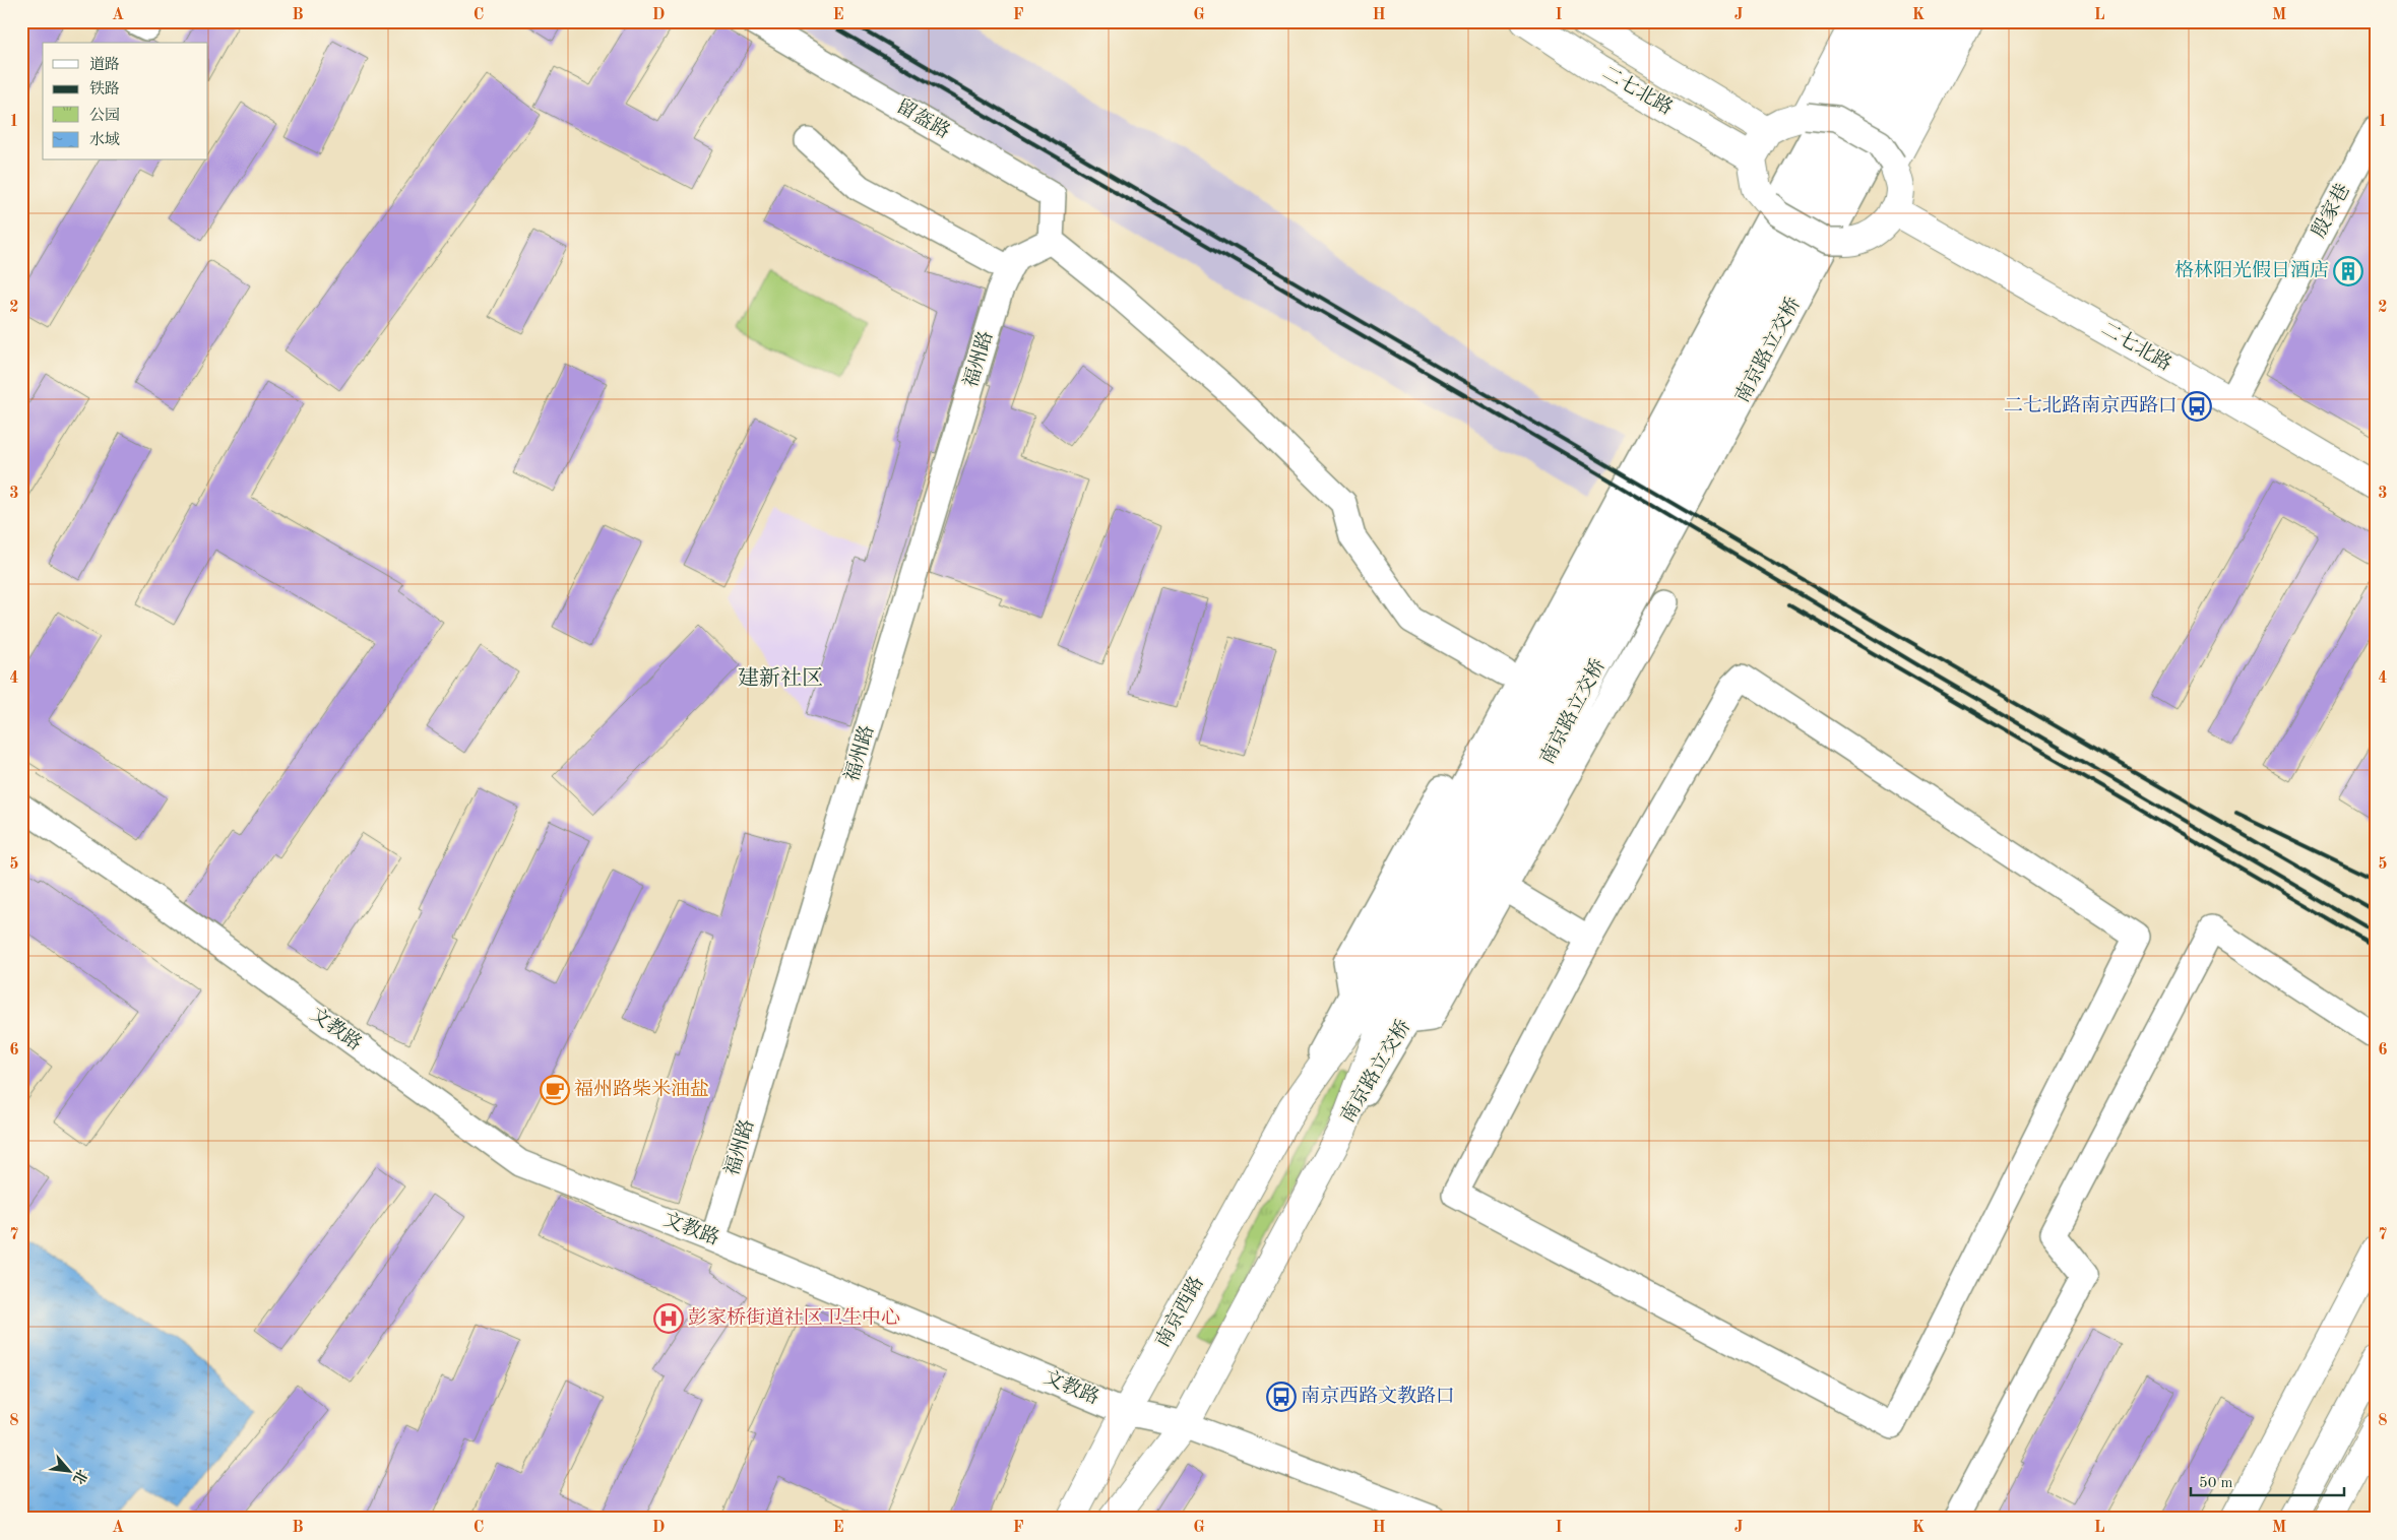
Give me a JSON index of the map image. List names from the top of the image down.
{
  "streets": {
    "main road": ["二七北路", "南京路立交桥", "南京西路"],
    "street": [
      "留盔路",
      "殷家巷",
      "福州路",
      "文教路"
    ]
  },
  "crossings": [
    ["二七北路", "殷家巷"],
    ["福州路", "文教路"],
    ["文教路", "南京西路"]
  ],
  "districts": ["建新社区"],
  "places": {
    "building": ["格林阳光假日酒店"],
    "bus stop": ["二七北路南京西路口", "南京西路文教路口"],
    "cafe": ["福州路柴米油盐"],
    "hospital": ["彭家桥街道社区卫生中心"]
  },
  "legend": [
    "道路",
    "铁路",
    "公园",
    "水域"
  ],
  "scale_bar": "50 m",
  "north": "bottom right",
  "grid": {
    "columns": [
      "A",
      "B",
      "C",
      "D",
      "E",
      "F",
      "G",
      "H",
      "I",
      "J",
      "K",
      "L",
      "M"
    ],
    "rows": [
      "1",
      "2",
      "3",
      "4",
      "5",
      "6",
      "7",
      "8"
    ]
  }
}
